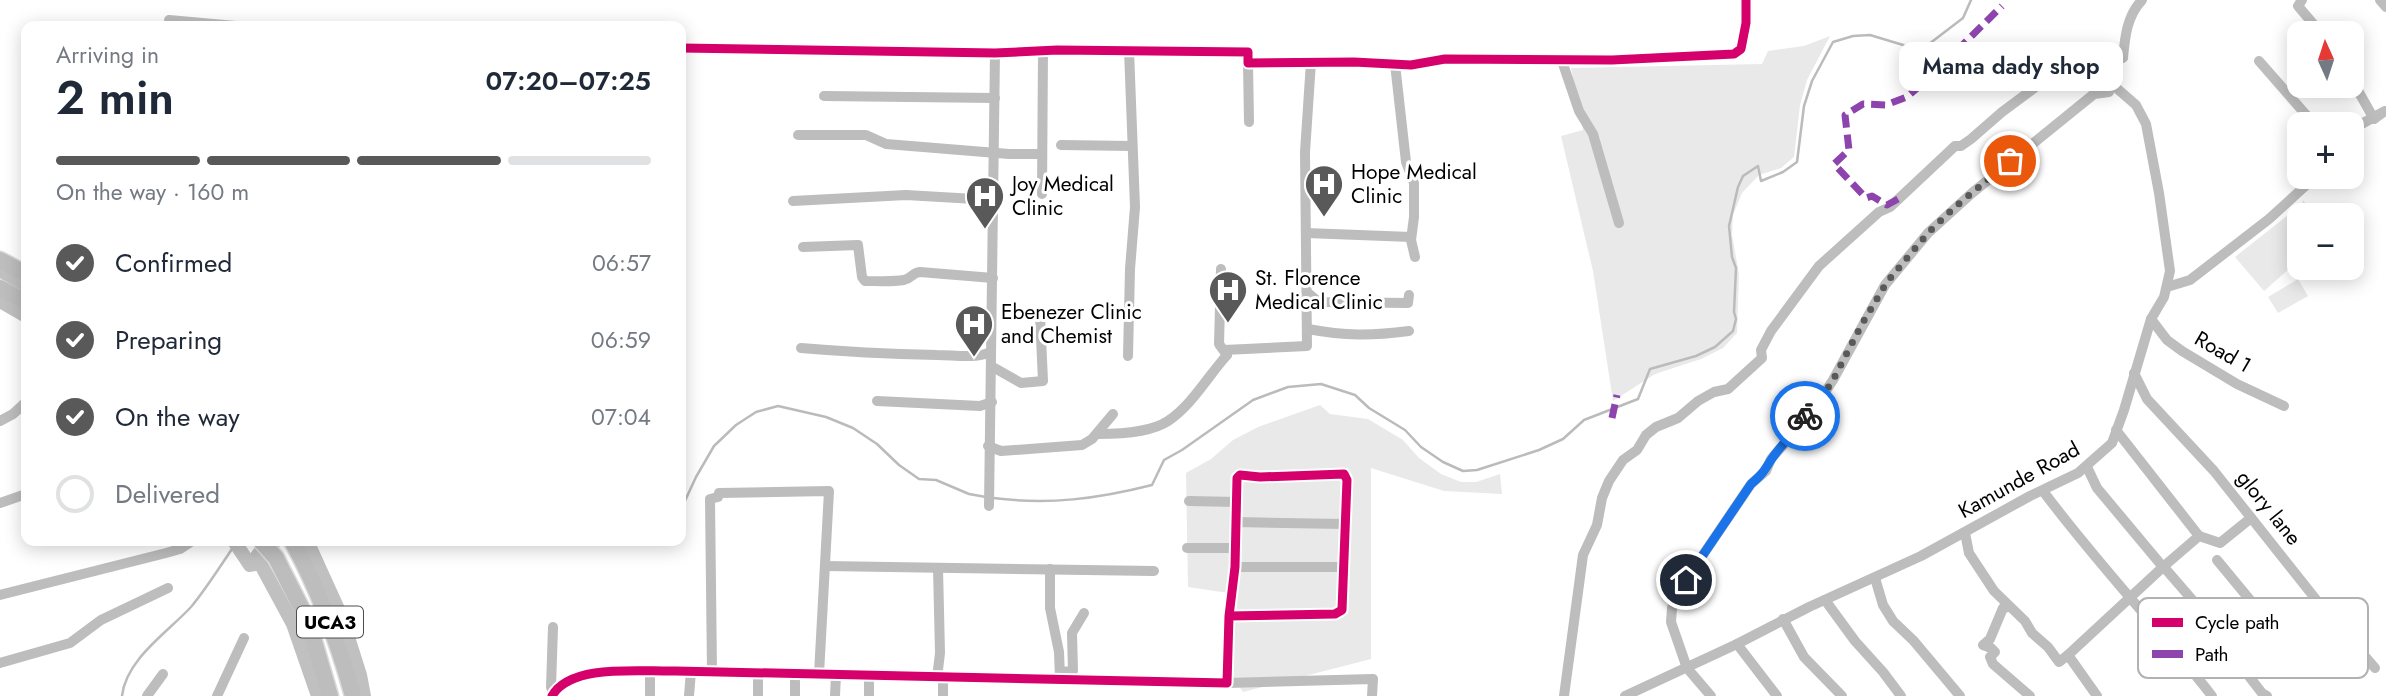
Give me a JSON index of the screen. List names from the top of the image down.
{
  "streets": {
    "main road": ["UCA3"],
    "street": ["Road 1", "Kamunde Road", "glory lane"]
  },
  "crossings": [
    ["Road 1", "Kamunde Road"],
    ["Kamunde Road", "glory lane"]
  ],
  "places": {
    "other": ["Mama dady shop"],
    "hospital": [
      "Hope Medical Clinic",
      "Joy Medical Clinic",
      "St. Florence Medical Clinic",
      "Ebenezer Clinic and Chemist"
    ]
  },
  "legend": ["Cycle path", "Path"],
  "north": "top",
  "page": {
    "map_buttons": ["+", "−"],
    "heading": ["2 min", "Arriving in", "07:20–07:25"],
    "bubble": "Mama dady shop",
    "bar": "On the way · 160 m",
    "list": [
      ["Confirmed", "06:57"],
      ["Preparing", "06:59"],
      ["On the way", "07:04"],
      "Delivered"
    ]
  }
}
